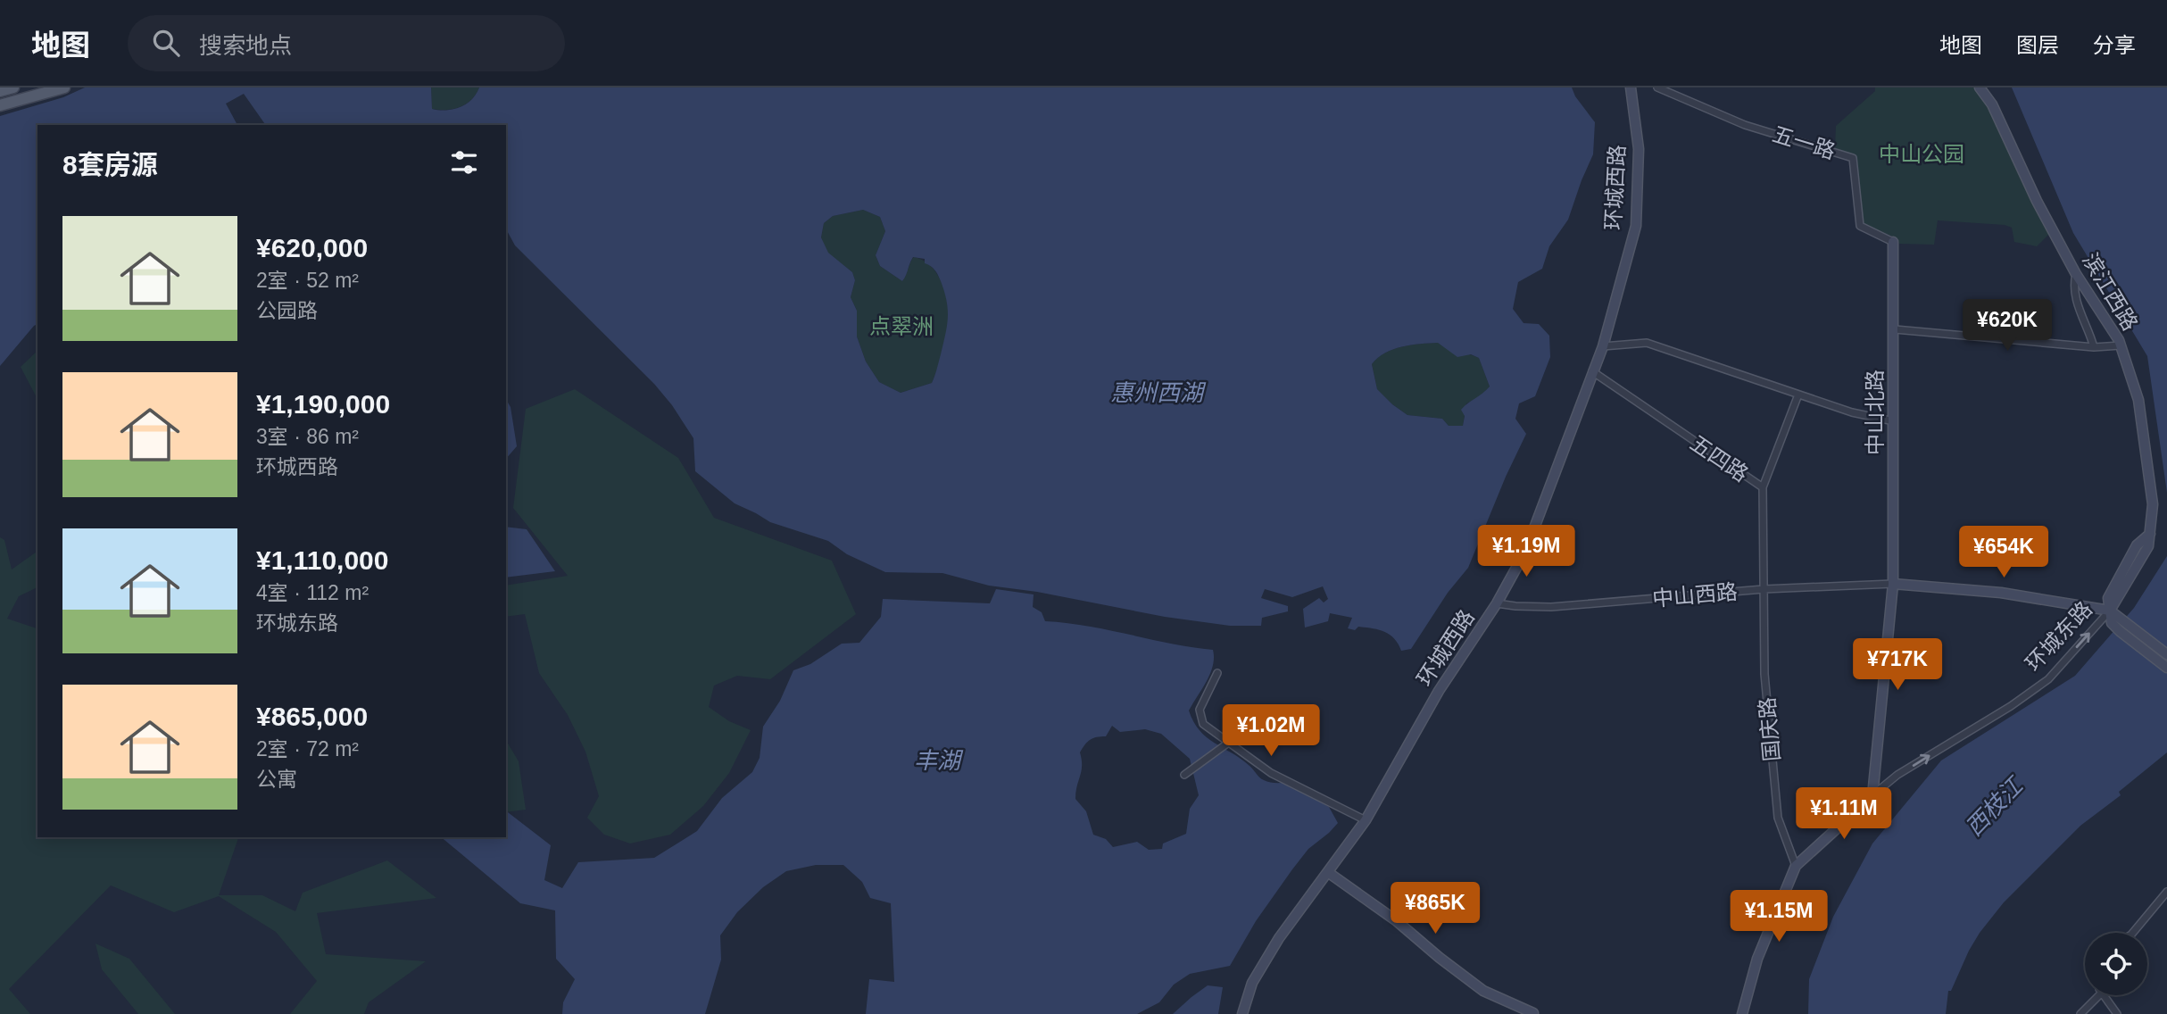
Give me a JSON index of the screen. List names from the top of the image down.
{
  "streets": {
    "street": [
      "五一路",
      "环城西路",
      "滨江西路",
      "中山北路",
      "五四路",
      "中山西路",
      "环城东路",
      "国庆路"
    ]
  },
  "crossings": [
    ["五一路", "中山北路"],
    ["环城西路", "五四路"],
    ["环城西路", "中山西路"],
    ["滨江西路", "环城东路"],
    ["中山北路", "中山西路"],
    ["中山北路", "环城东路"],
    ["五四路", "中山西路"],
    ["五四路", "国庆路"],
    ["中山西路", "国庆路"],
    ["环城东路", "国庆路"]
  ],
  "one_way": ["环城东路"],
  "water": ["惠州西湖", "丰湖", "西枝江"],
  "parks": ["中山公园", "点翠洲"],
  "page": {
    "header": "地图",
    "search": "搜索地点",
    "nav": ["地图", "图层", "分享"],
    "heading": "8套房源",
    "list": [
      {
        "name": "¥620,000",
        "note": "2室 · 52 m² · 公园路"
      },
      {
        "name": "¥1,190,000",
        "note": "3室 · 86 m² · 环城西路"
      },
      {
        "name": "¥1,110,000",
        "note": "4室 · 112 m² · 环城东路"
      },
      {
        "name": "¥865,000",
        "note": "2室 · 72 m² · 公寓"
      }
    ],
    "price": [
      "¥620K",
      "¥1.19M",
      "¥654K",
      "¥717K",
      "¥1.02M",
      "¥1.11M",
      "¥865K",
      "¥1.15M"
    ]
  }
}
